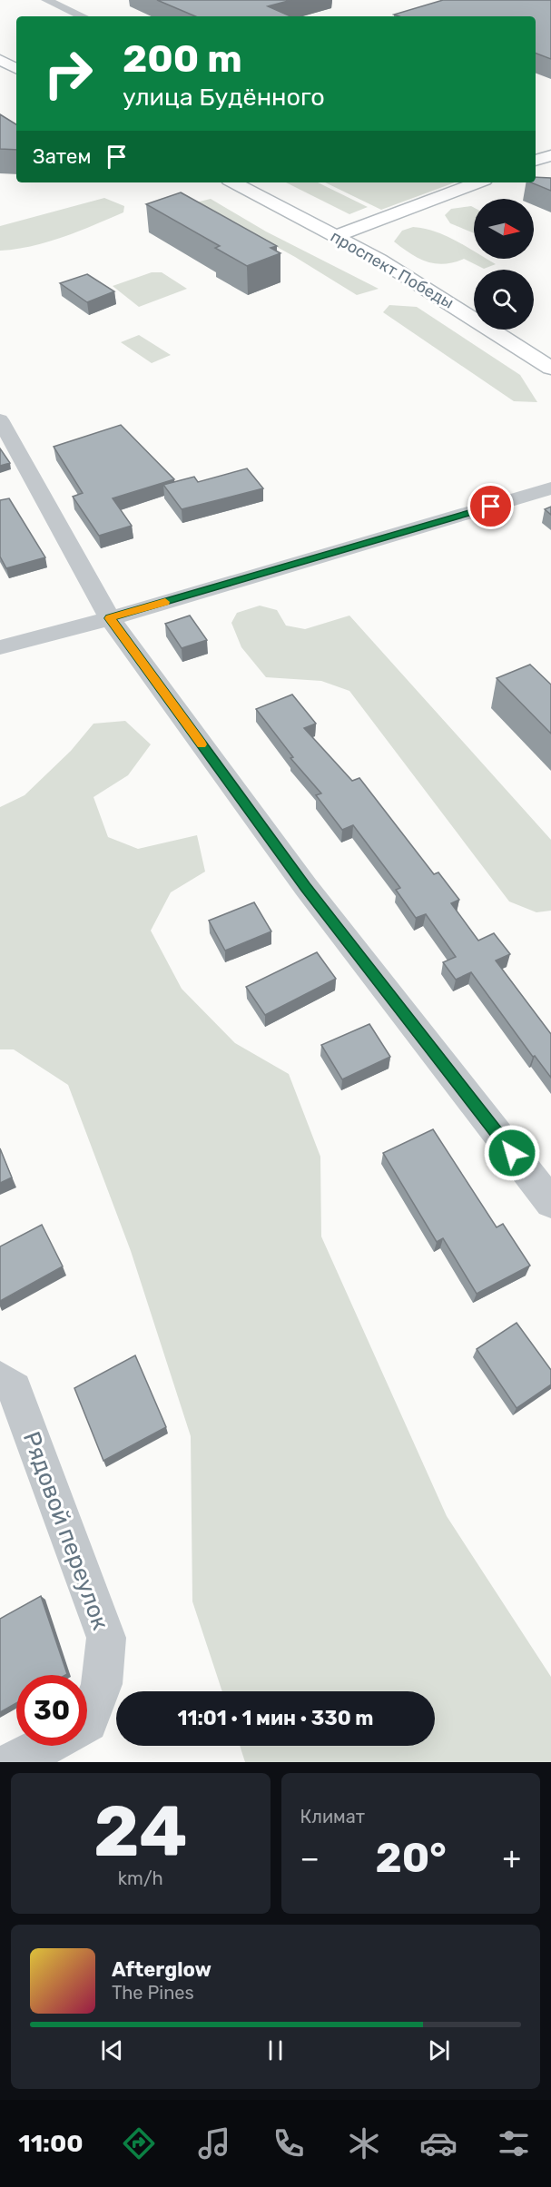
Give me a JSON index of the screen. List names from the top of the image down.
{
  "streets": {
    "main road": ["проспект Победы"],
    "street": ["Рядовой переулок"]
  },
  "north": "right",
  "page": {
    "turn": ["200 m", "улица Будённого"],
    "then": "Затем",
    "limit": "30",
    "trip": "11:01 · 1 мин · 330 m",
    "tile": [
      ["24", "km/h"],
      "Климат"
    ],
    "heat": ["−", "20°", "+"],
    "song": ["Afterglow", "The Pines"],
    "tabs": "11:00"
  }
}
